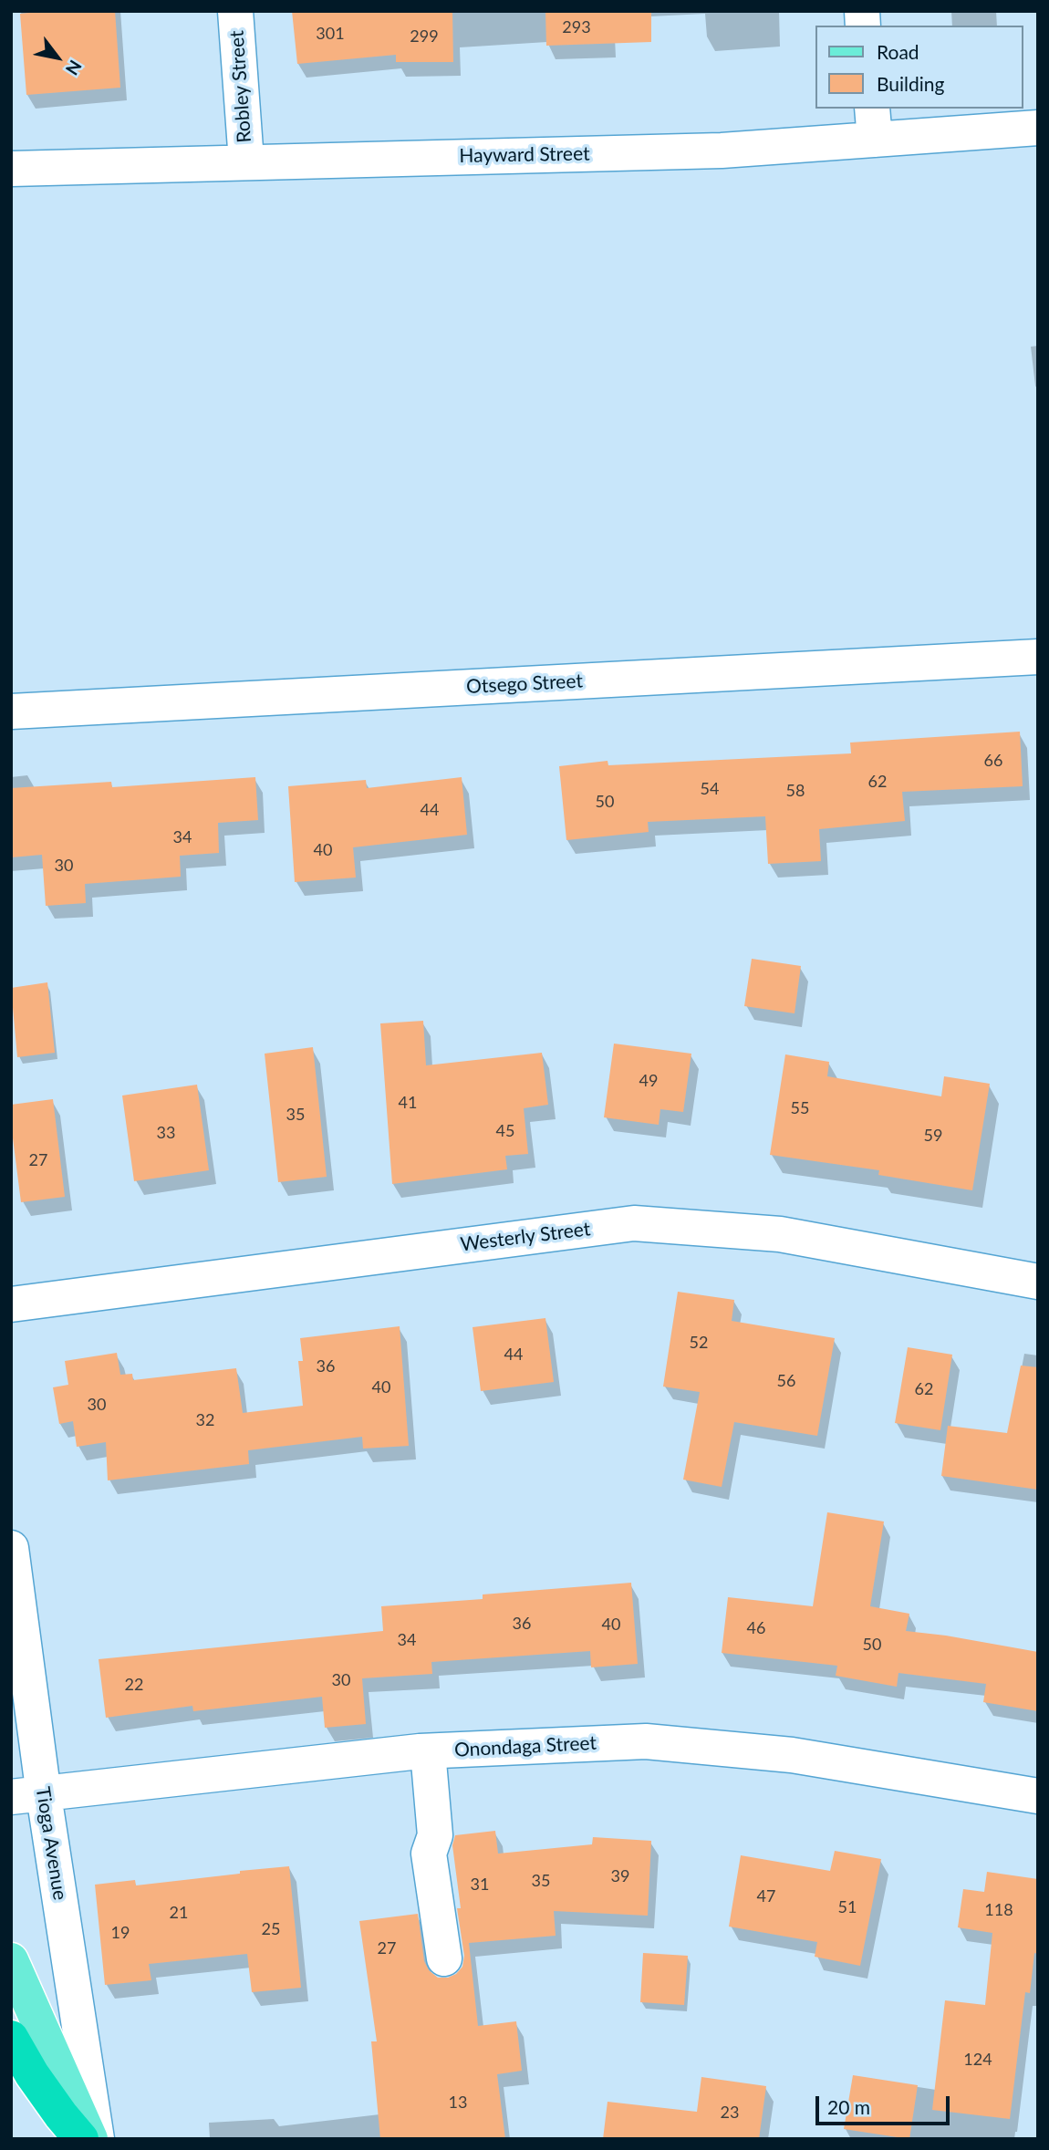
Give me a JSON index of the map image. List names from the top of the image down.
{
  "streets": {
    "street": [
      "Robley Street",
      "Hayward Street",
      "Otsego Street",
      "Westerly Street",
      "Onondaga Street",
      "Tioga Avenue"
    ]
  },
  "crossings": [
    ["Robley Street", "Hayward Street"],
    ["Onondaga Street", "Tioga Avenue"]
  ],
  "house_numbers": [
    "293",
    "301",
    "299",
    "66",
    "62",
    "54",
    "58",
    "50",
    "44",
    "34",
    "40",
    "30",
    "49",
    "41",
    "55",
    "35",
    "45",
    "33",
    "59",
    "27",
    "52",
    "44",
    "36",
    "56",
    "40",
    "62",
    "30",
    "32",
    "36",
    "40",
    "46",
    "34",
    "50",
    "30",
    "22",
    "39",
    "35",
    "31",
    "47",
    "51",
    "118",
    "21",
    "25",
    "19",
    "27",
    "124",
    "13",
    "23"
  ],
  "legend": ["Road", "Building"],
  "scale_bar": "20 m",
  "north": "bottom right"
}
